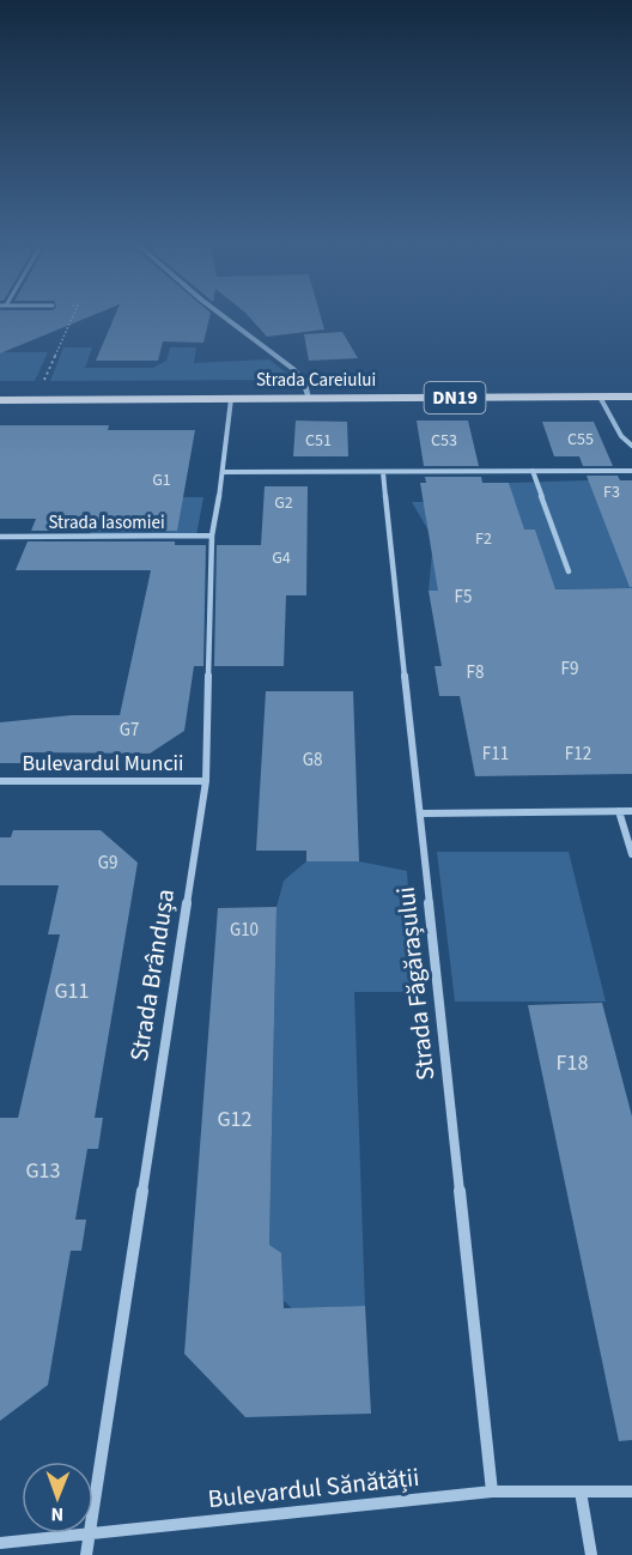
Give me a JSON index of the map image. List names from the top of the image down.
{
  "streets": {
    "main road": ["Strada Careiului", "DN19"],
    "street": [
      "Strada Iasomiei",
      "Bulevardul Muncii",
      "Strada Brândușa",
      "Strada Făgărașului",
      "Bulevardul Sănătății"
    ]
  },
  "crossings": [
    ["Strada Careiului", "Strada Brândușa"],
    ["Strada Iasomiei", "Strada Brândușa"],
    ["Bulevardul Muncii", "Strada Brândușa"],
    ["Strada Brândușa", "Bulevardul Sănătății"],
    ["Strada Făgărașului", "Bulevardul Sănătății"]
  ],
  "house_numbers": [
    "C55",
    "C51",
    "C53",
    "G1",
    "F3",
    "G2",
    "F2",
    "G4",
    "F5",
    "F9",
    "F8",
    "G7",
    "F11",
    "F12",
    "G8",
    "G9",
    "G10",
    "G11",
    "F18",
    "G12",
    "G13"
  ],
  "north": "bottom"
}
